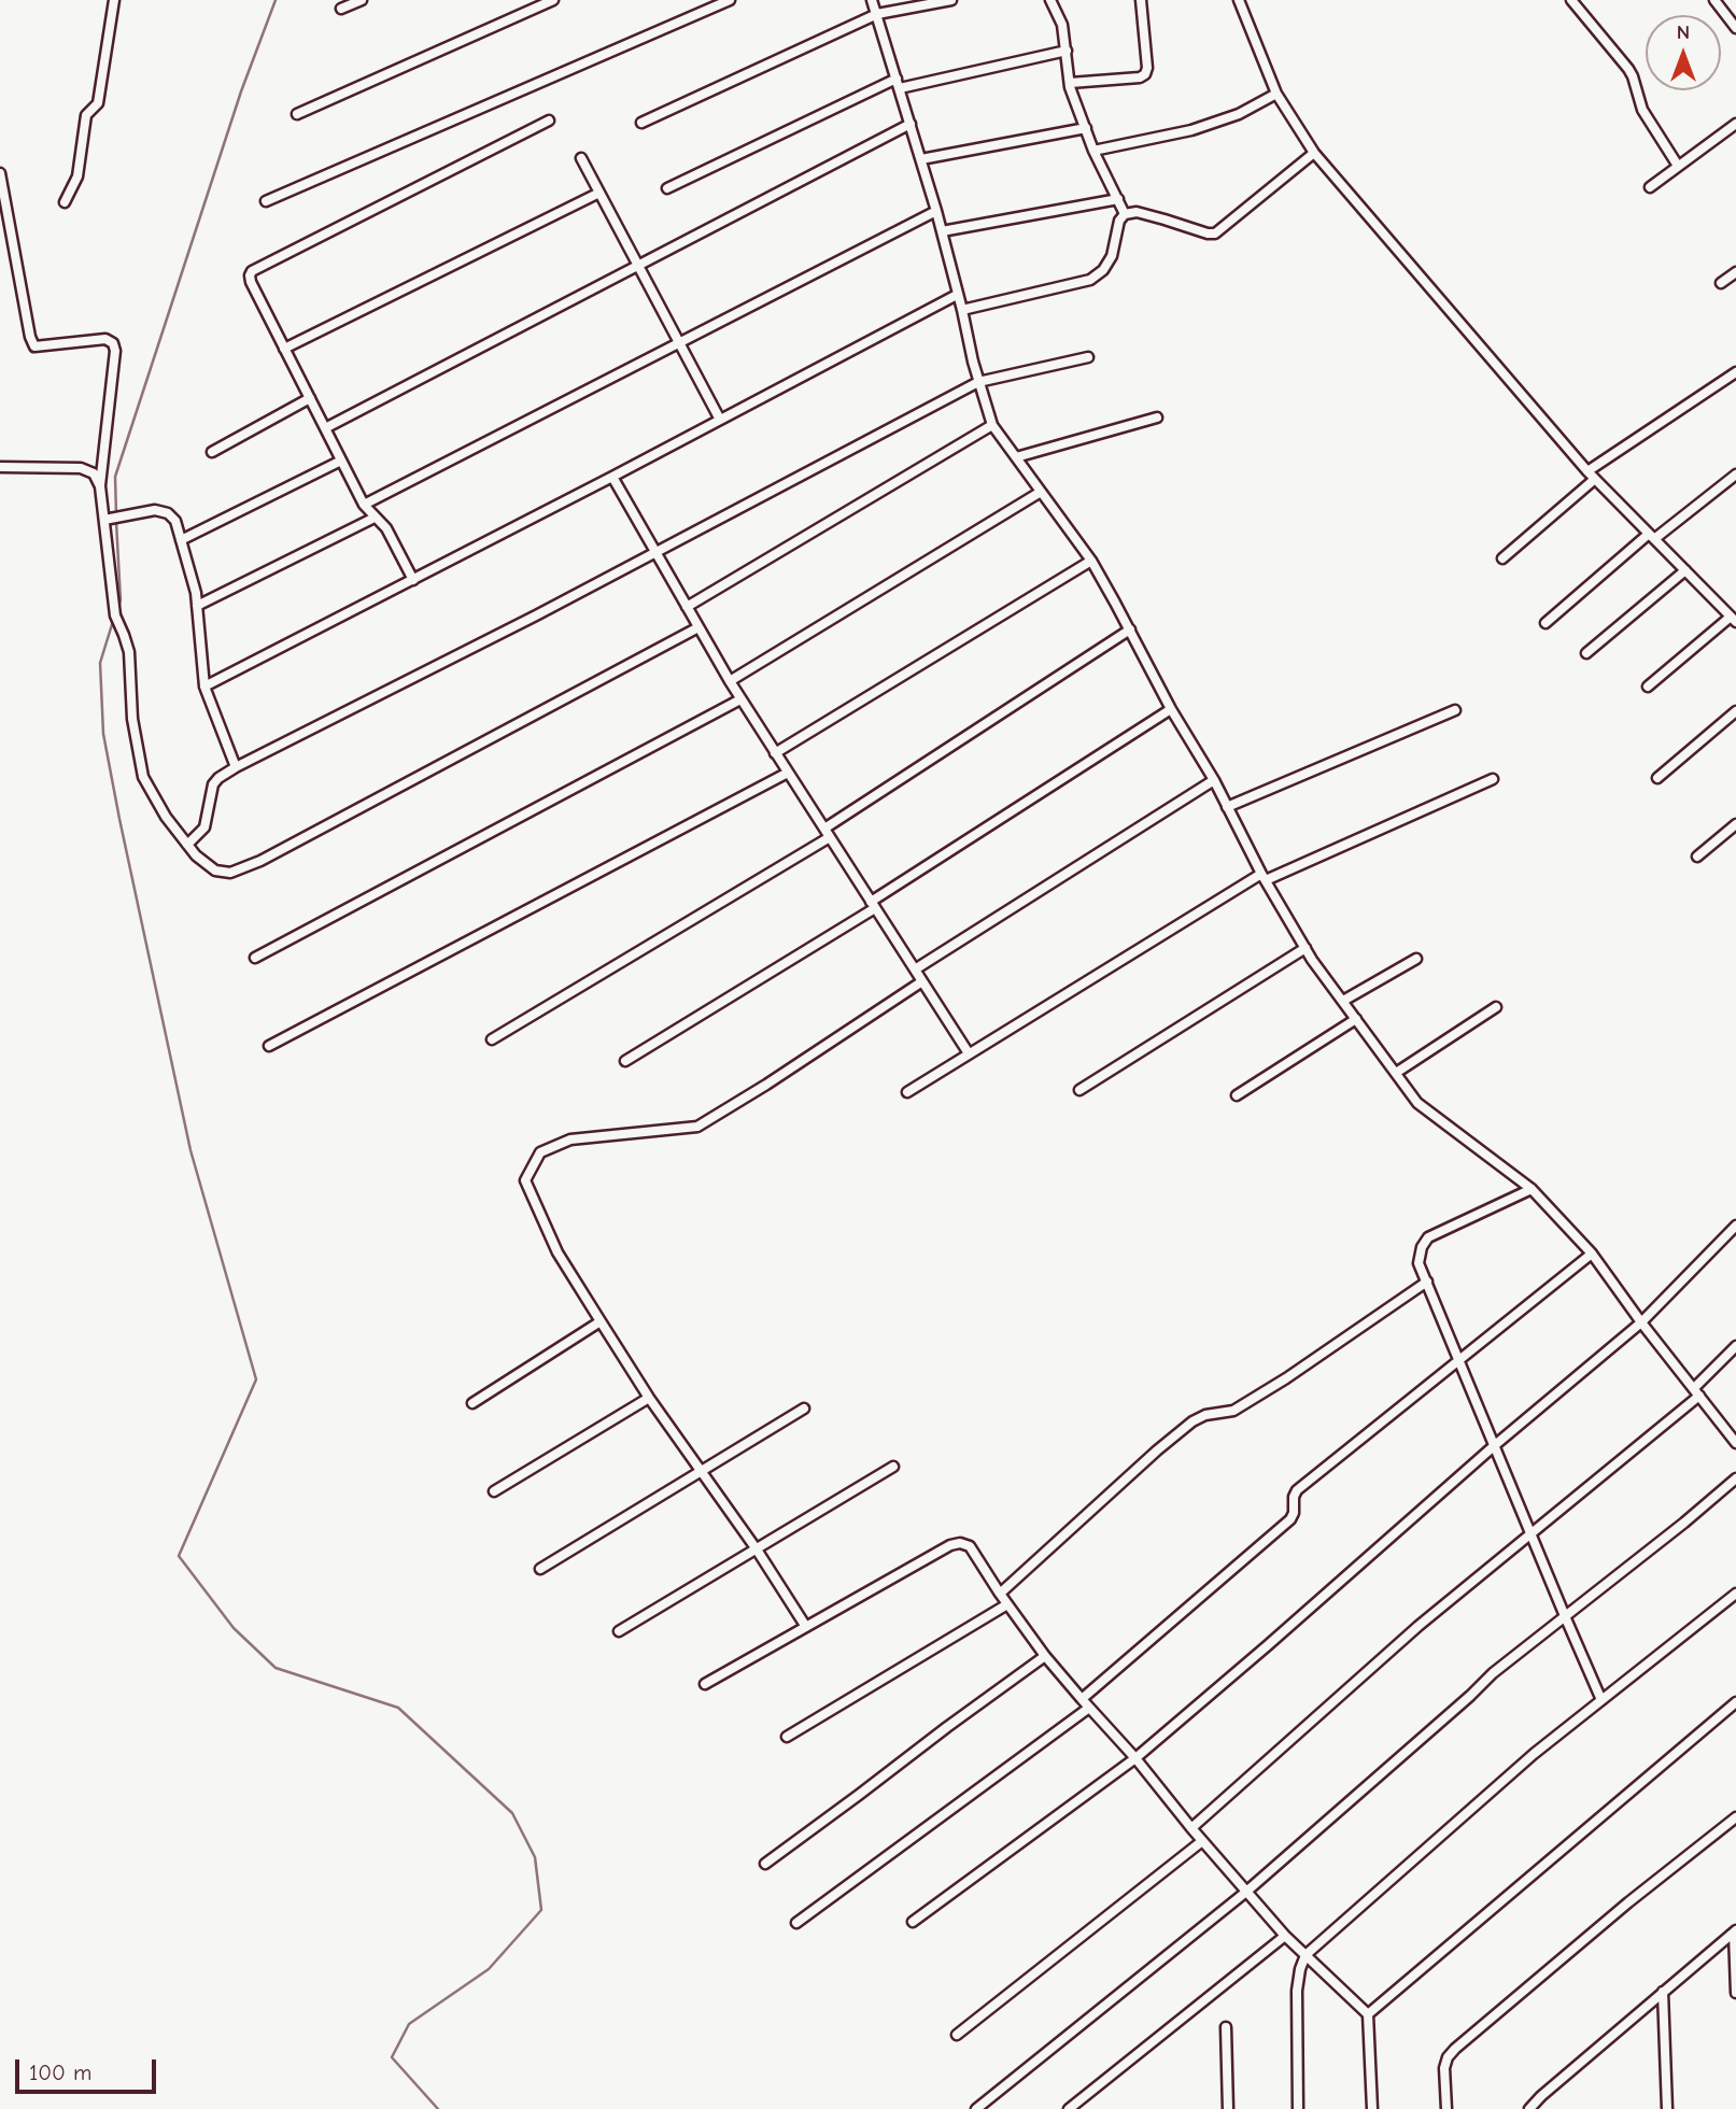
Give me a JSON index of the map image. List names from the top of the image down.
{
  "scale_bar": "100 m",
  "north": "top"
}
